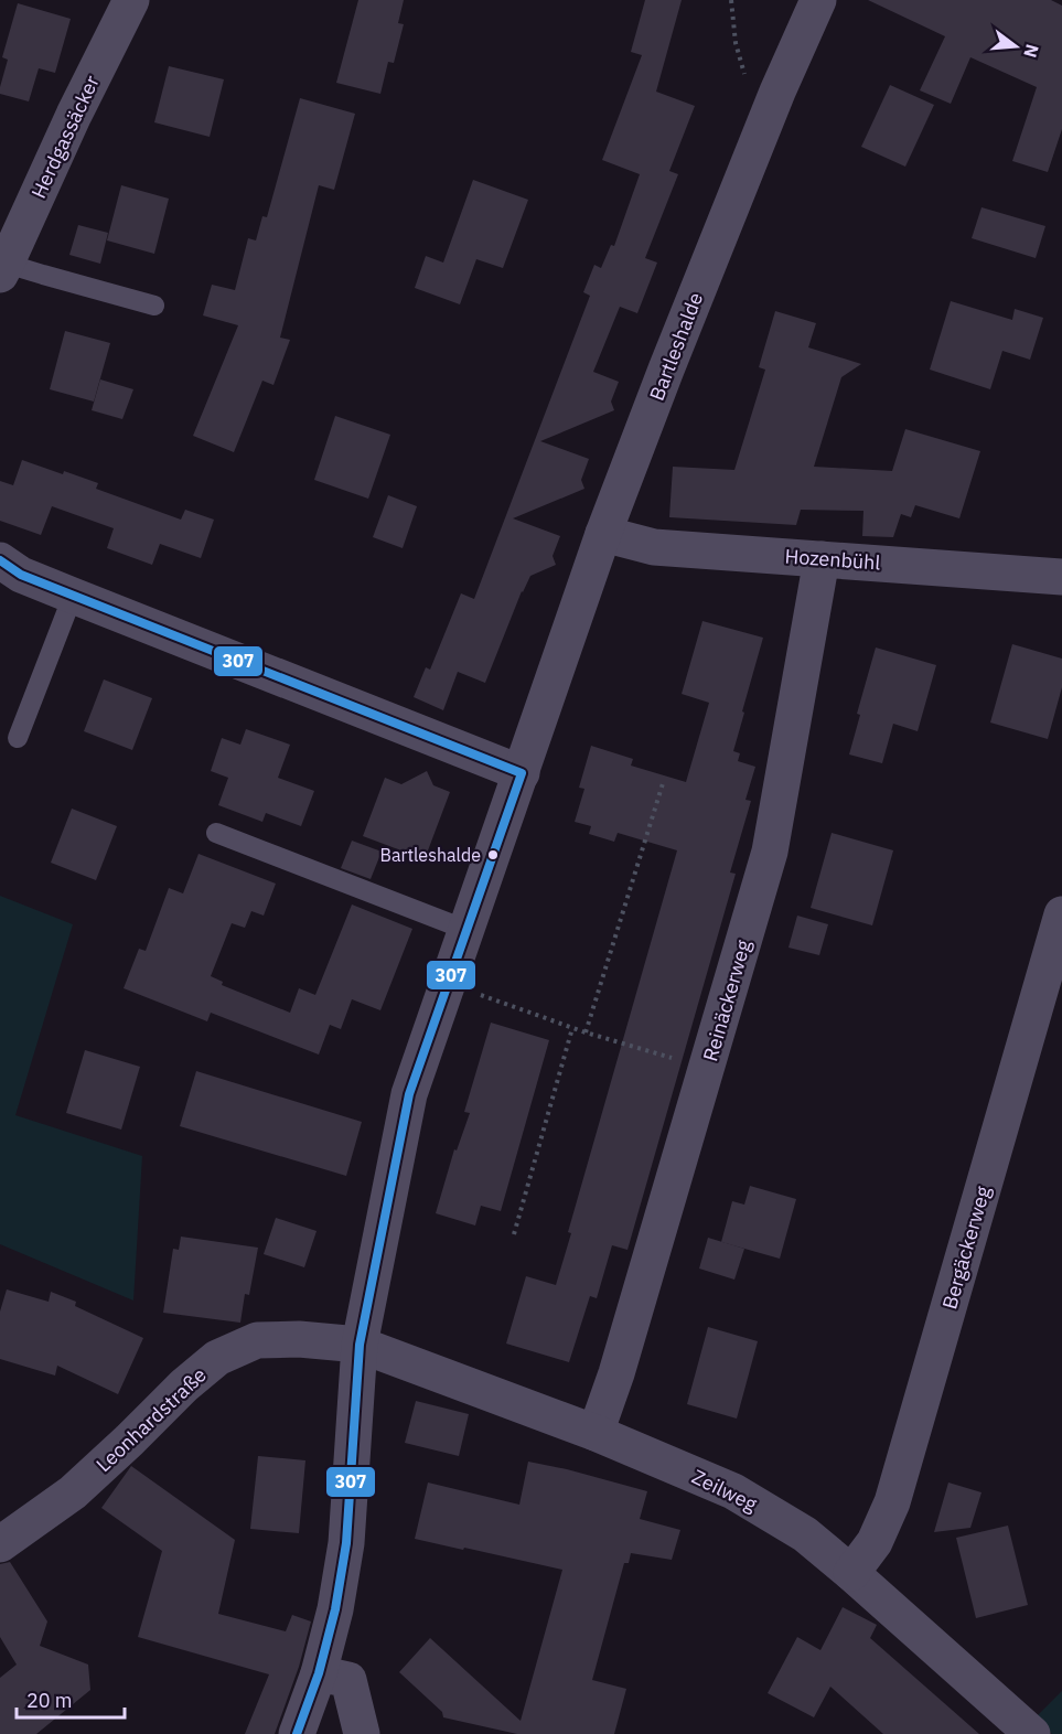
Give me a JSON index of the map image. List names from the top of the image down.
{
  "streets": {
    "street": [
      "Herdgassäcker",
      "Bartleshalde",
      "Hozenbühl",
      "Reinäckerweg",
      "Bergäckerweg",
      "Leonhardstraße",
      "Zeilweg"
    ]
  },
  "crossings": [
    ["Bartleshalde", "Hozenbühl"],
    ["Bartleshalde", "Leonhardstraße"],
    ["Bartleshalde", "Zeilweg"],
    ["Hozenbühl", "Reinäckerweg"],
    ["Reinäckerweg", "Zeilweg"],
    ["Bergäckerweg", "Zeilweg"],
    ["Leonhardstraße", "Zeilweg"]
  ],
  "places": ["Bartleshalde"],
  "lines": ["transit line 307"],
  "scale_bar": "20 m",
  "north": "right"
}
